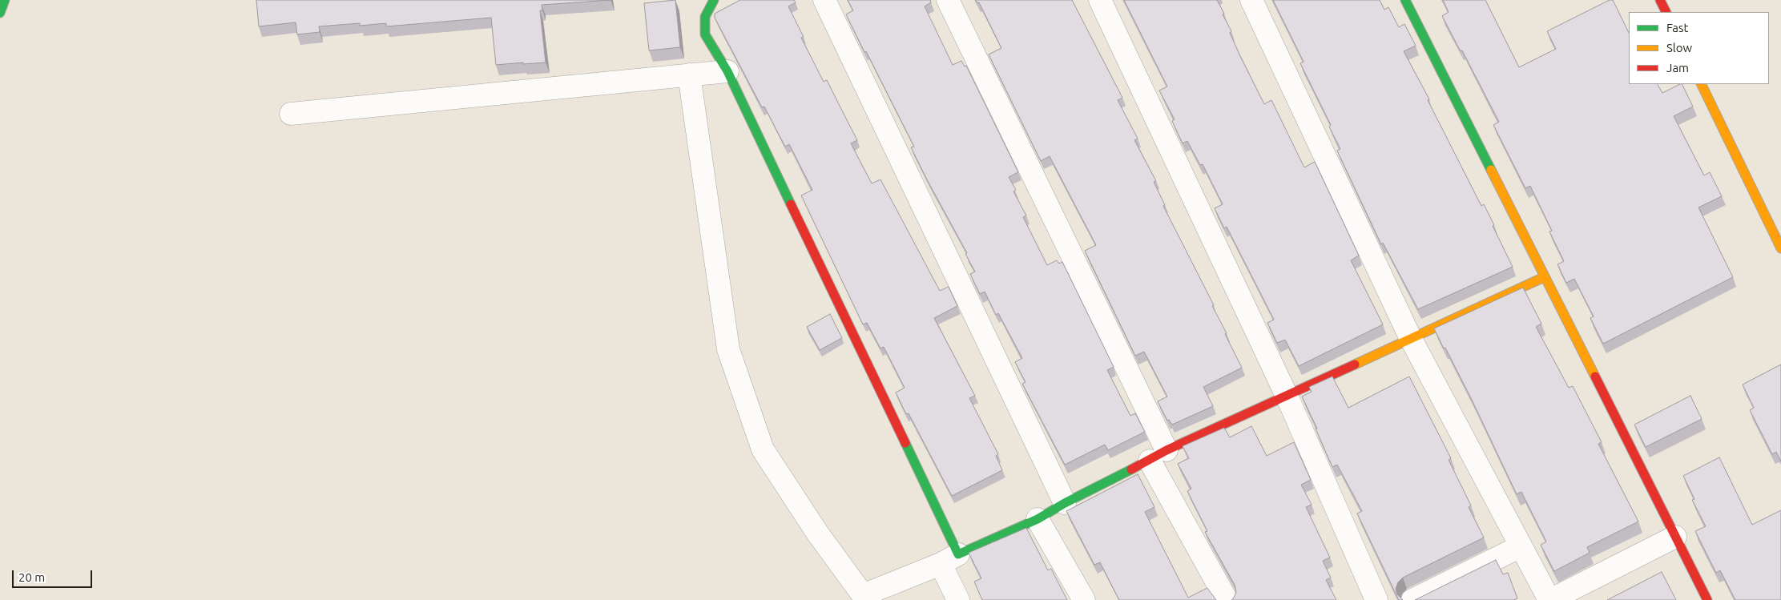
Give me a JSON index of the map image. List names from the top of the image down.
{
  "legend": ["Fast", "Slow", "Jam"],
  "scale_bar": "20 m"
}
